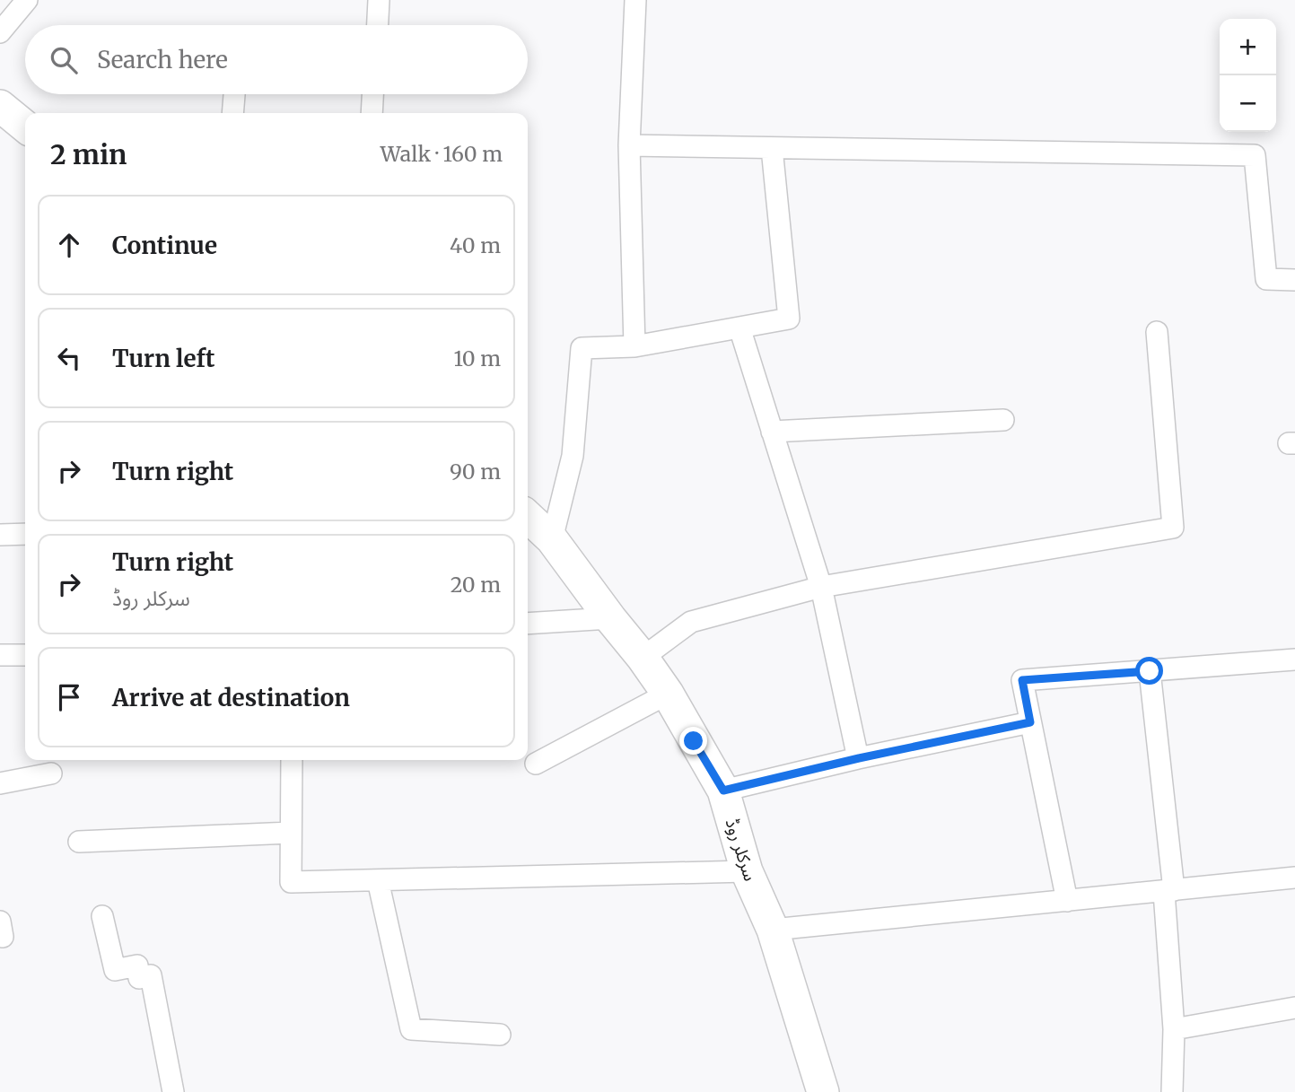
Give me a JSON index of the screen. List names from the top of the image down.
{
  "streets": {
    "main road": ["سرکلر روڈ"]
  },
  "page": {
    "map_buttons": ["+", "−"],
    "search": "Search here",
    "heading": ["2 min", "Walk · 160 m"],
    "list": [
      ["Continue", "40 m"],
      ["Turn left", "10 m"],
      ["Turn right", "90 m"],
      ["Turn right", "سرکلر روڈ", "20 m"],
      "Arrive at destination"
    ]
  }
}
